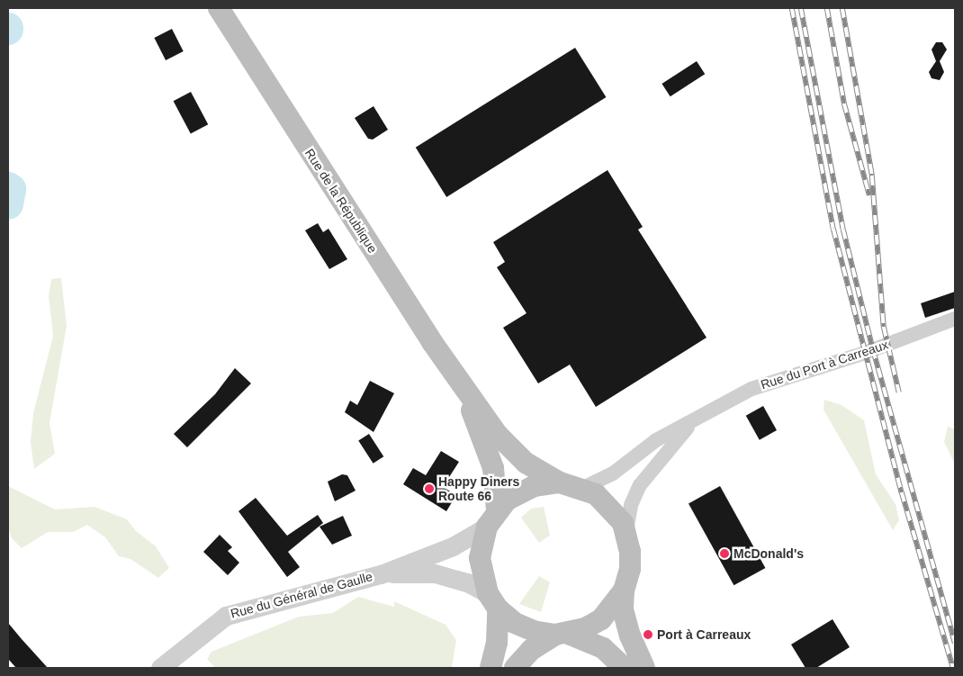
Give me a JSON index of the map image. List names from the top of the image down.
{
  "streets": {
    "main road": ["Rue de la République"],
    "street": ["Rue du Port à Carreaux", "Rue du Général de Gaulle"]
  },
  "crossings": [
    ["Rue de la République", "Rue du Port à Carreaux"],
    ["Rue de la République", "Rue du Général de Gaulle"],
    ["Rue du Port à Carreaux", "Rue du Général de Gaulle"]
  ],
  "places": ["Happy Diners Route 66", "McDonald's", "Port à Carreaux"]
}
